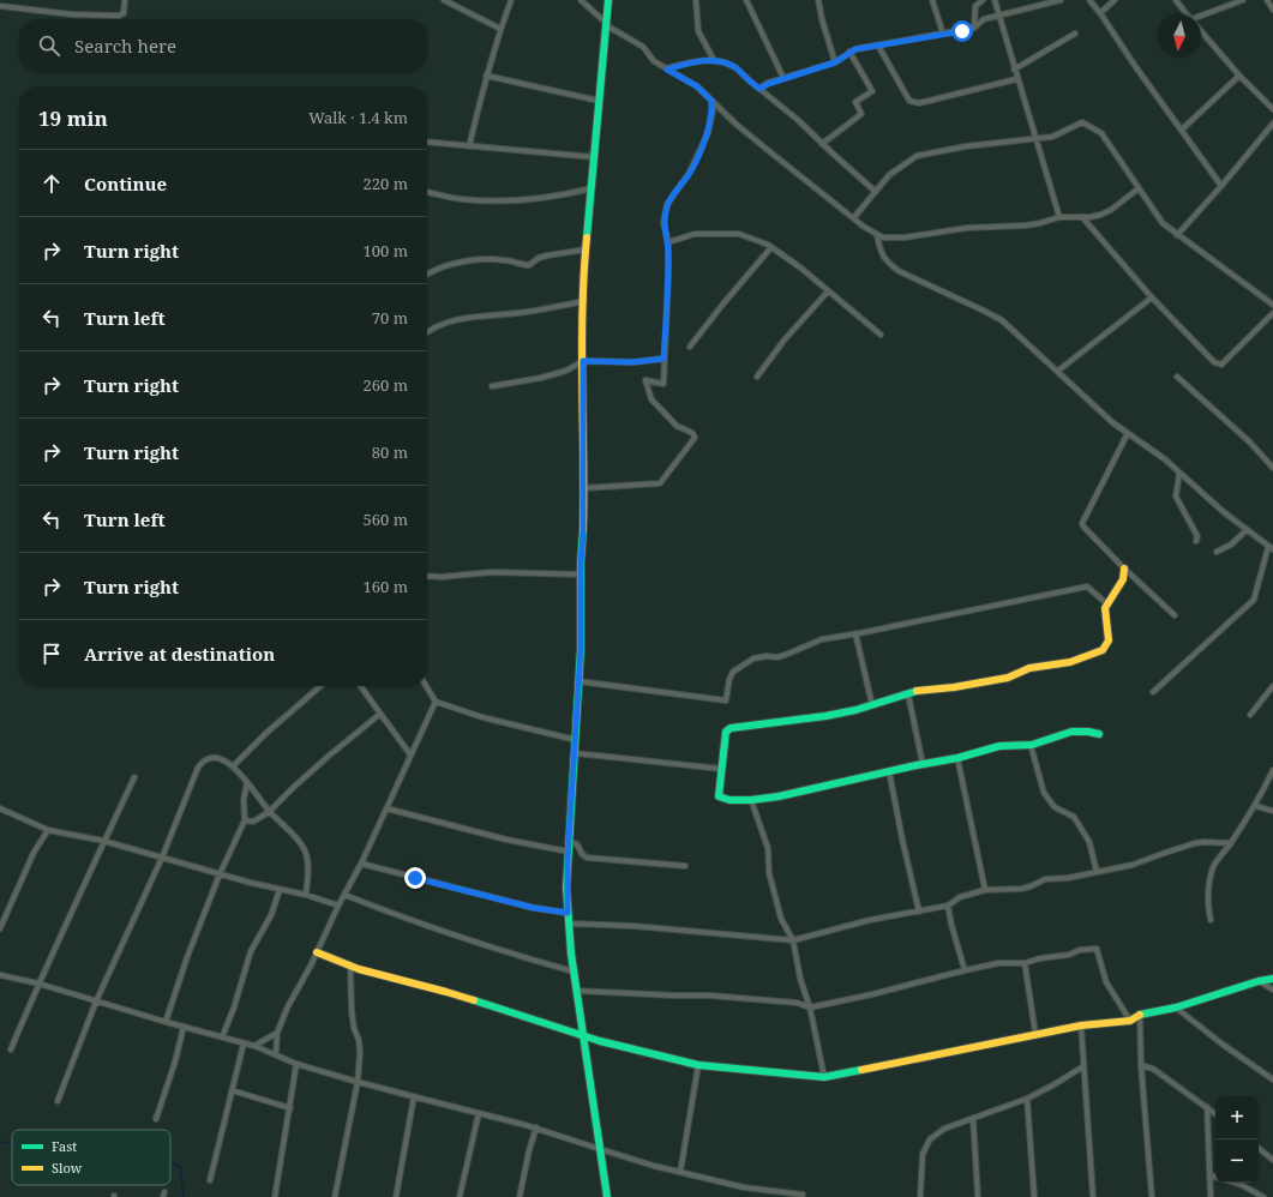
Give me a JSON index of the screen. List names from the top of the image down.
{
  "legend": ["Fast", "Slow"],
  "north": "bottom",
  "page": {
    "search": "Search here",
    "heading": ["19 min", "Walk · 1.4 km"],
    "list": [
      ["Continue", "220 m"],
      ["Turn right", "100 m"],
      ["Turn left", "70 m"],
      ["Turn right", "260 m"],
      ["Turn right", "80 m"],
      ["Turn left", "560 m"],
      ["Turn right", "160 m"],
      "Arrive at destination"
    ],
    "map_buttons": ["+", "−"]
  }
}
